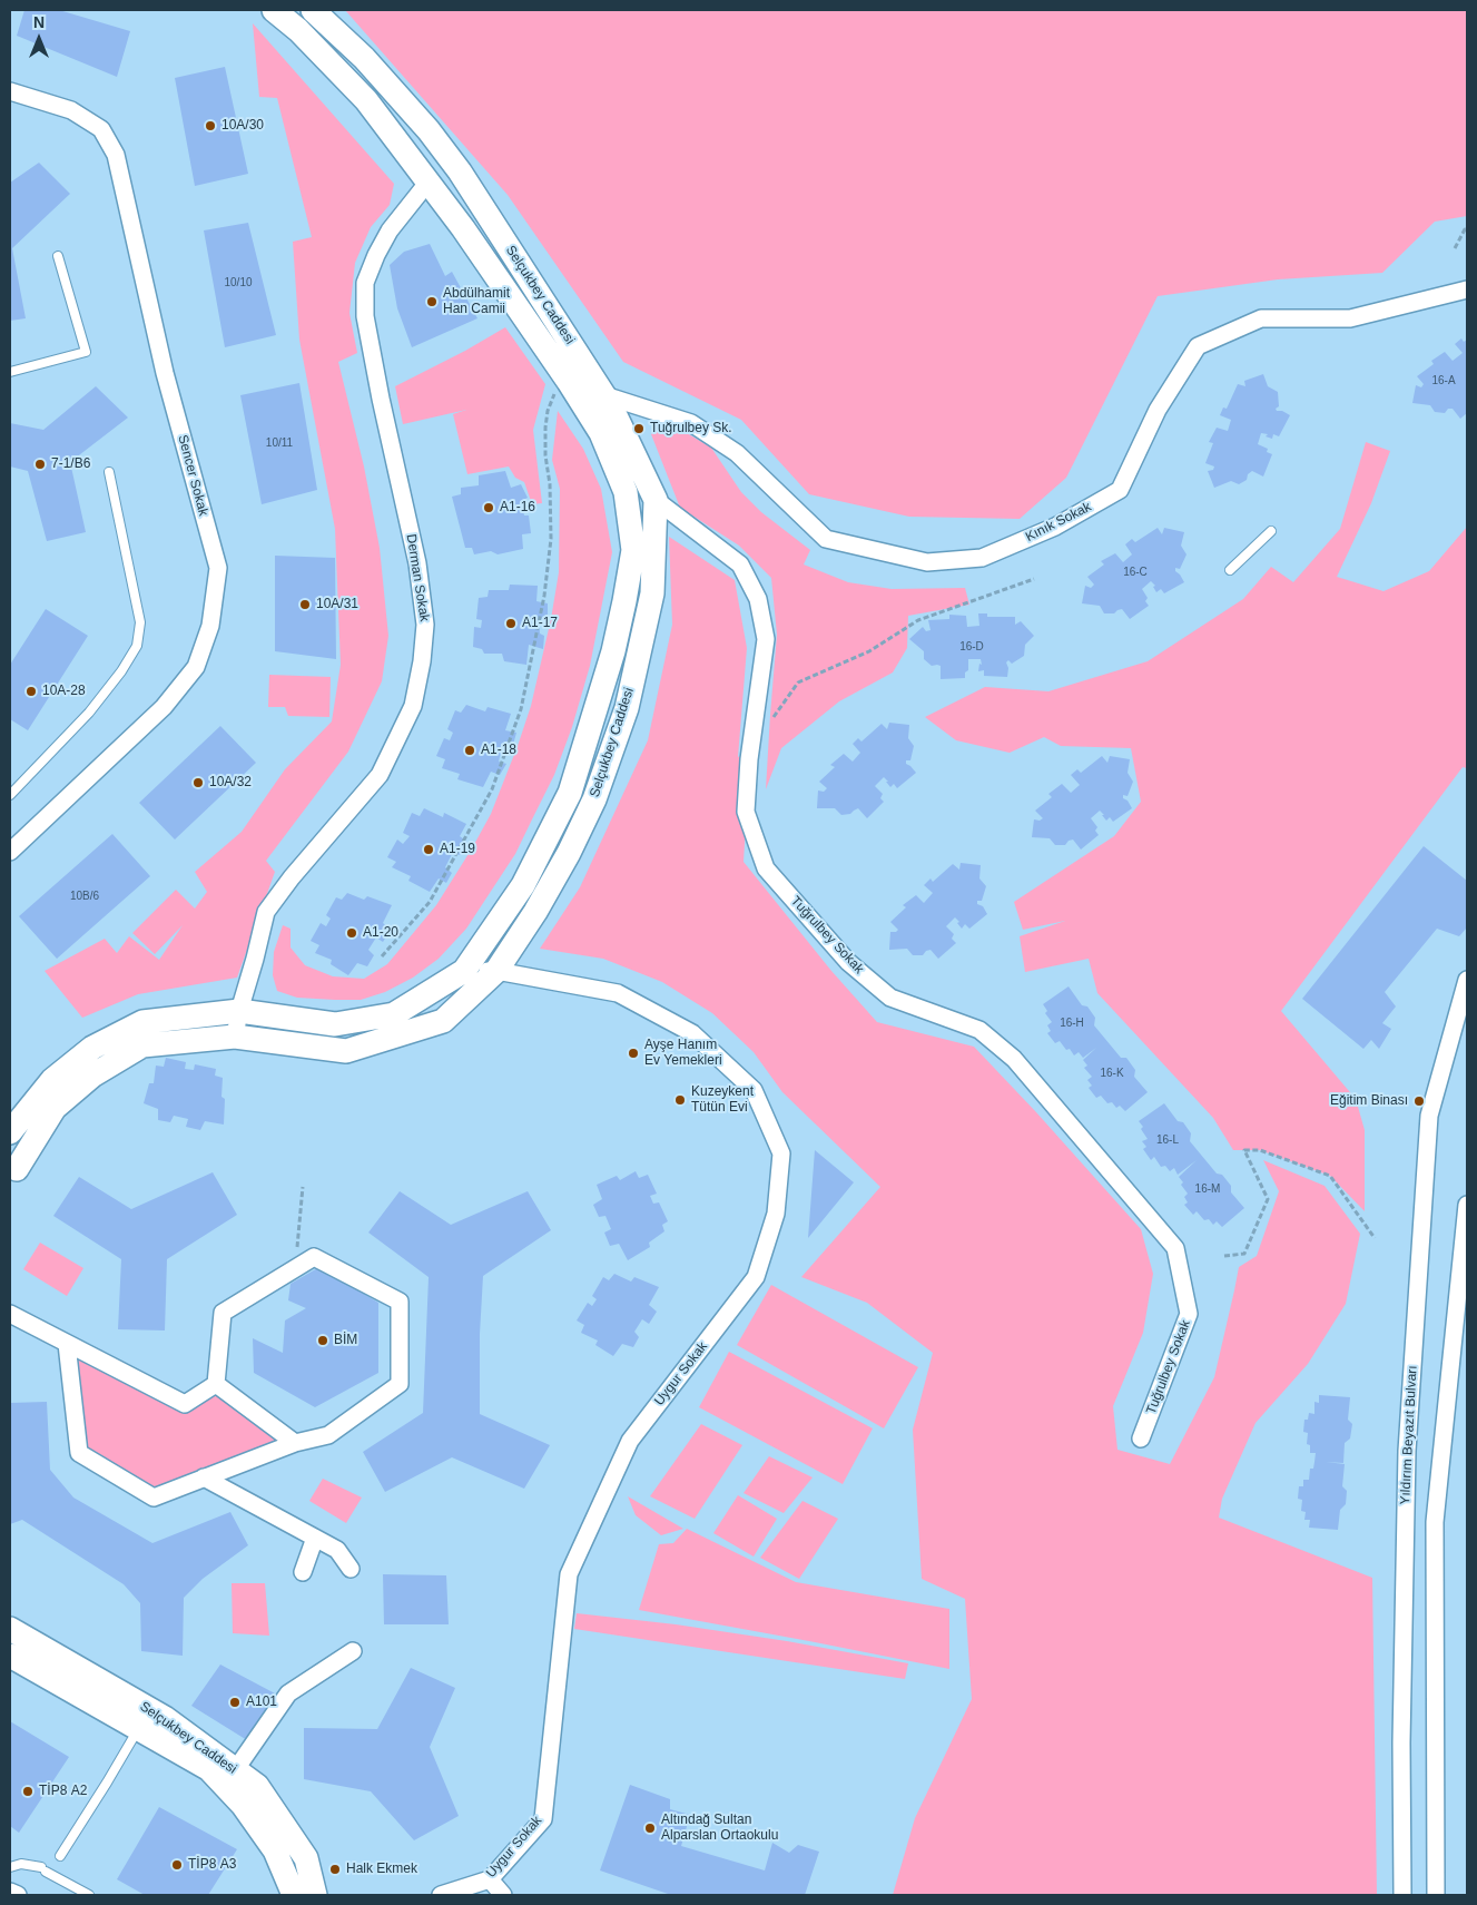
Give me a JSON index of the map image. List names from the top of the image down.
{
  "streets": {
    "street": [
      "Selçukbey Caddesi",
      "Sencer Sokak",
      "Kınık Sokak",
      "Derman Sokak",
      "Tuğrulbey Sokak",
      "Uygur Sokak",
      "Yıldırım Beyazıt Bulvarı"
    ]
  },
  "crossings": [
    ["Selçukbey Caddesi", "Kınık Sokak"],
    ["Selçukbey Caddesi", "Derman Sokak"],
    ["Selçukbey Caddesi", "Tuğrulbey Sokak"],
    ["Selçukbey Caddesi", "Uygur Sokak"]
  ],
  "places": [
    "10A/30",
    "Abdülhamit Han Camii",
    "Tuğrulbey Sk.",
    "7-1/B6",
    "A1-16",
    "10A/31",
    "A1-17",
    "10A-28",
    "A1-18",
    "10A/32",
    "A1-19",
    "A1-20",
    "Ayşe Hanım Ev Yemekleri",
    "Kuzeykent Tütün Evi",
    "Eğitim Binası",
    "BİM",
    "A101",
    "TİP8 A2",
    "Altındağ Sultan Alparslan Ortaokulu",
    "TİP8 A3",
    "Halk Ekmek"
  ],
  "house_numbers": [
    "10/10",
    "16-A",
    "10/11",
    "16-C",
    "16-D",
    "10B/6",
    "16-H",
    "16-K",
    "16-L",
    "16-M"
  ],
  "north": "top"
}
